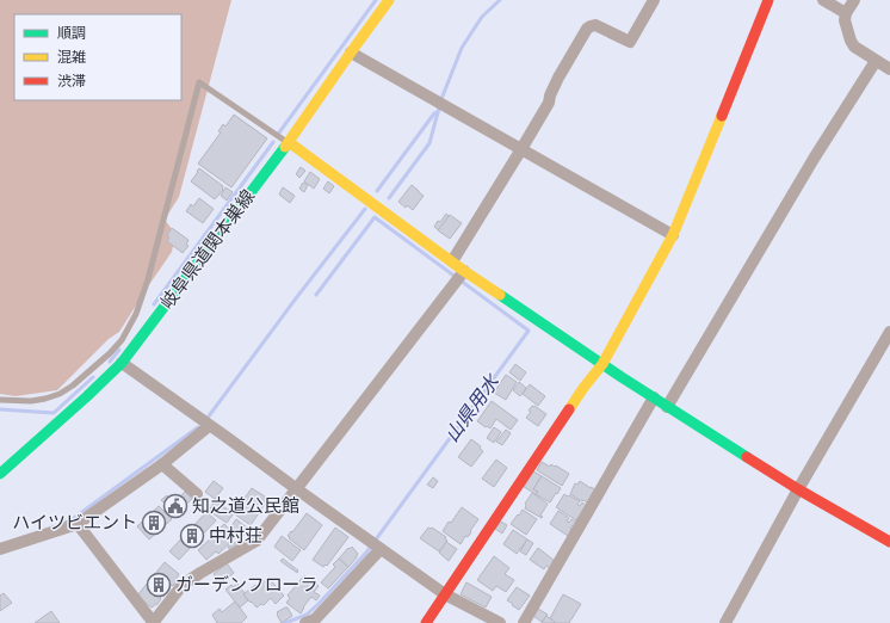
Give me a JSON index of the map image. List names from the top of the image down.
{
  "streets": {
    "street": ["岐阜県道関本巣線"]
  },
  "water": ["山県用水"],
  "places": {
    "public building": ["知之道公民館"],
    "building": ["ハイツビエント", "中村荘", "ガーデンフローラ"]
  },
  "legend": ["順調", "混雑", "渋滞"]
}
